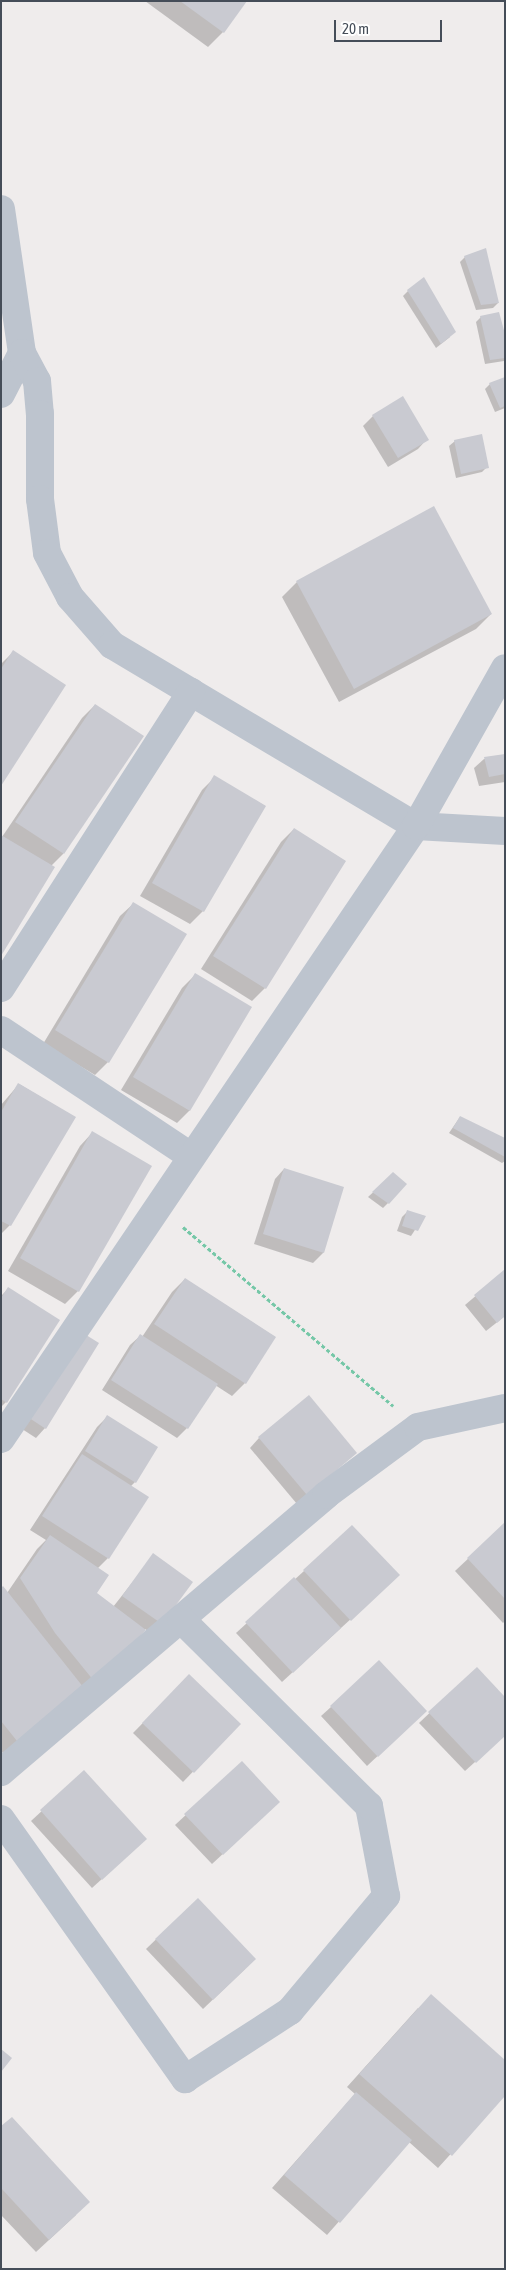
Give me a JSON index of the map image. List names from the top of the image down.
{
  "scale_bar": "20 m"
}
